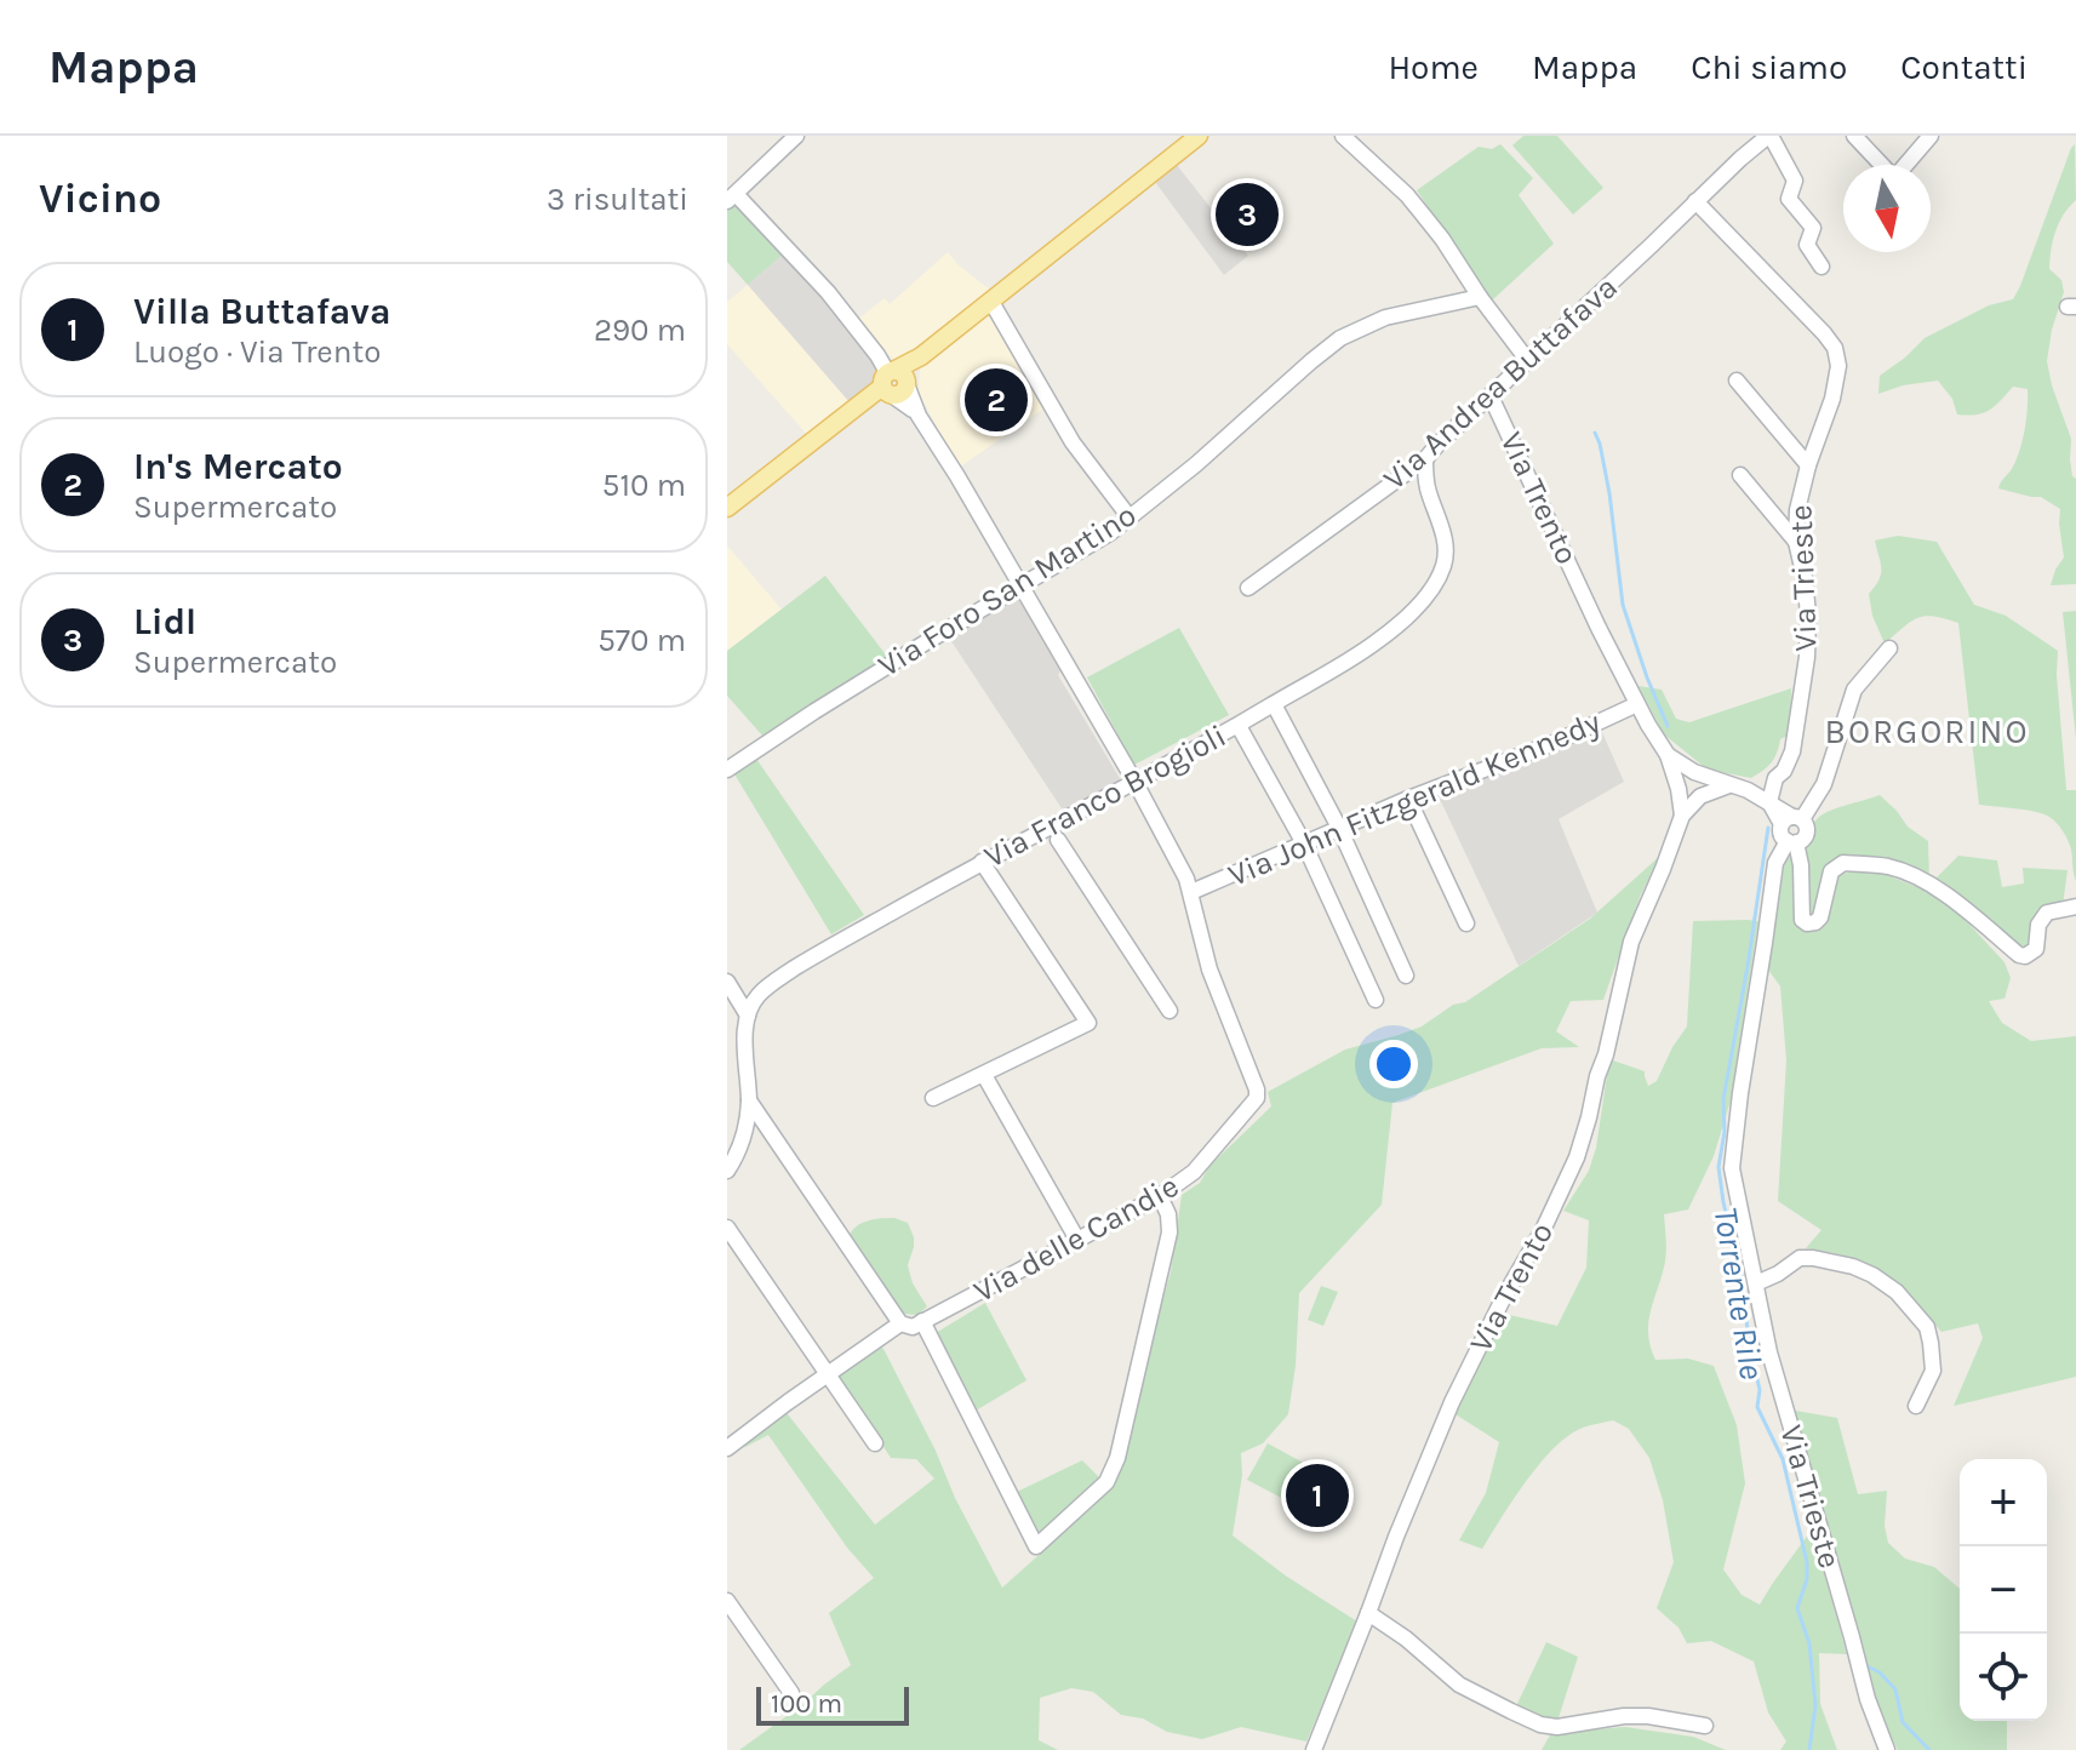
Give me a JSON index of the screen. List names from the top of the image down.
{
  "streets": {
    "street": [
      "Via Andrea Buttafava",
      "Via Trento",
      "Via Trieste",
      "Via Foro San Martino",
      "Via Franco Brogioli",
      "Via John Fitzgerald Kennedy",
      "Via delle Candie"
    ]
  },
  "crossings": [
    ["Via Andrea Buttafava", "Via Trento"],
    ["Via Andrea Buttafava", "Via Trieste"],
    ["Via Andrea Buttafava", "Via Franco Brogioli"],
    ["Via Trento", "Via Trieste"],
    ["Via Trento", "Via John Fitzgerald Kennedy"],
    ["Via John Fitzgerald Kennedy", "Via delle Candie"]
  ],
  "districts": ["BORGORINO"],
  "water": ["Torrente Rile"],
  "scale_bar": "100 m",
  "north": "bottom",
  "page": {
    "header": "Mappa",
    "nav": [
      "Home",
      "Mappa",
      "Chi siamo",
      "Contatti"
    ],
    "heading": ["Vicino", "3 risultati"],
    "pins": ["3", "2", "1"],
    "list": [
      {
        "mark": "1",
        "name": "Villa Buttafava",
        "note": "Luogo · Via Trento",
        "value": "290 m"
      },
      {
        "mark": "2",
        "name": "In's Mercato",
        "note": "Supermercato",
        "value": "510 m"
      },
      {
        "mark": "3",
        "name": "Lidl",
        "note": "Supermercato",
        "value": "570 m"
      }
    ],
    "map_buttons": ["+", "−"],
    "scale": "100 m"
  }
}
